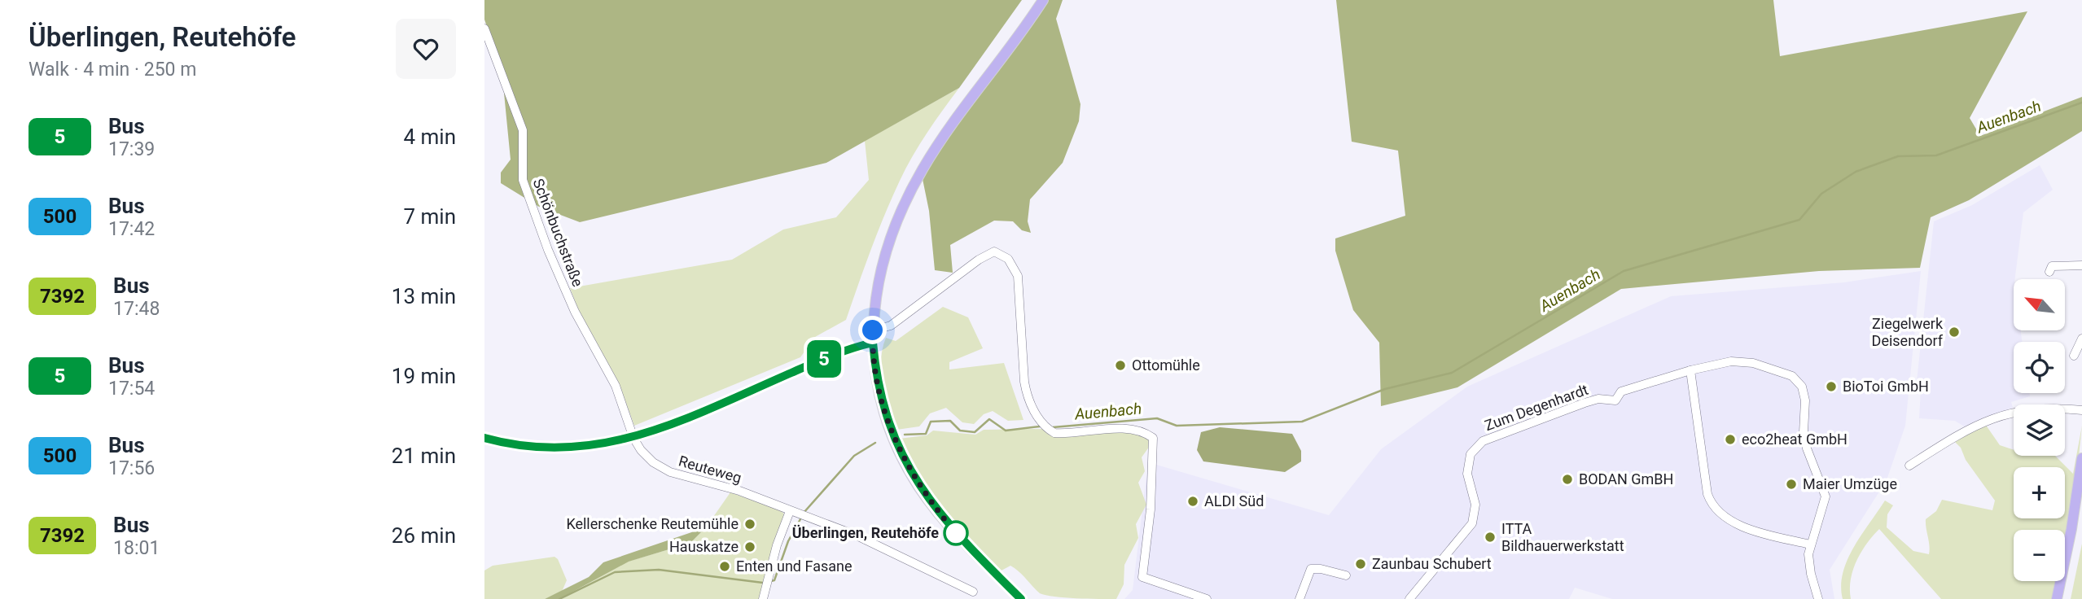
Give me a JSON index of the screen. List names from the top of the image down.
{
  "streets": {
    "street": ["Schönbuchstraße", "Zum Degenhardt", "Reuteweg"]
  },
  "crossings": [
    ["Schönbuchstraße", "Reuteweg"]
  ],
  "water": ["Auenbach"],
  "places": [
    "Ziegelwerk Deisendorf",
    "Ottomühle",
    "BioToi GmbH",
    "eco2heat GmbH",
    "BODAN GmBH",
    "Maier Umzüge",
    "ALDI Süd",
    "Kellerschenke Reutemühle",
    "Überlingen, Reutehöfe",
    "ITTA Bildhauerwerkstatt",
    "Hauskatze",
    "Zaunbau Schubert",
    "Enten und Fasane"
  ],
  "lines": ["bus line 5"],
  "north": "top left",
  "page": {
    "heading": ["Überlingen, Reutehöfe", "Walk · 4 min · 250 m"],
    "on_map": "5",
    "list": [
      {
        "mark": "5",
        "name": "Bus",
        "note": "17:39",
        "value": "4 min"
      },
      {
        "mark": "500",
        "name": "Bus",
        "note": "17:42",
        "value": "7 min"
      },
      {
        "mark": "7392",
        "name": "Bus",
        "note": "17:48",
        "value": "13 min"
      },
      {
        "mark": "5",
        "name": "Bus",
        "note": "17:54",
        "value": "19 min"
      },
      {
        "mark": "500",
        "name": "Bus",
        "note": "17:56",
        "value": "21 min"
      },
      {
        "mark": "7392",
        "name": "Bus",
        "note": "18:01",
        "value": "26 min"
      }
    ],
    "map_buttons": ["+", "−"]
  }
}
